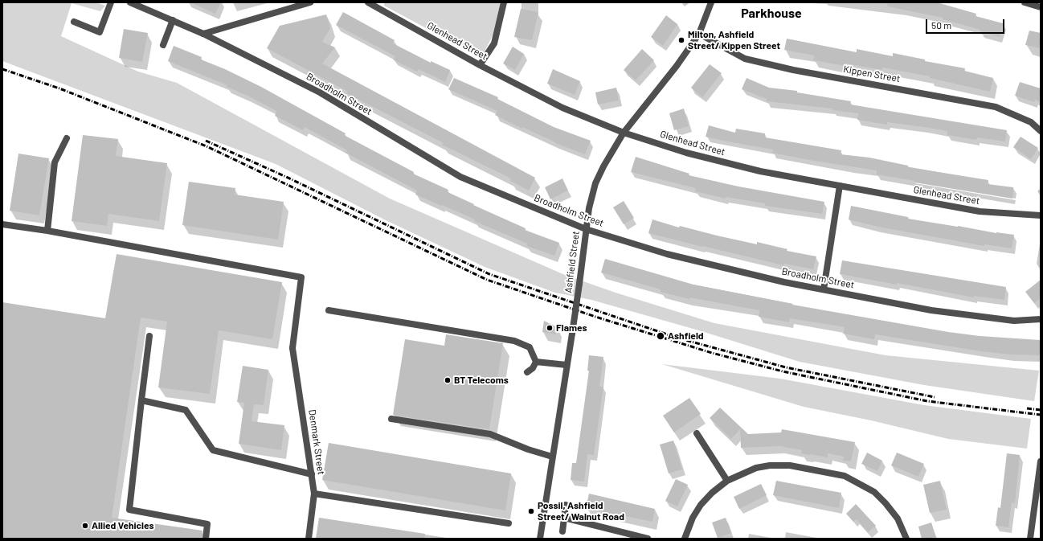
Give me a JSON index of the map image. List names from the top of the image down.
{
  "streets": {
    "street": [
      "Glenhead Street",
      "Kippen Street",
      "Broadholm Street",
      "Ashfield Street",
      "Denmark Street"
    ]
  },
  "crossings": [
    ["Glenhead Street", "Ashfield Street"],
    ["Kippen Street", "Ashfield Street"],
    ["Broadholm Street", "Ashfield Street"]
  ],
  "districts": ["Parkhouse"],
  "places": [
    "Milton, Ashfield Street/ Kippen Street",
    "Flames",
    "Ashfield",
    "BT Telecoms",
    "Possil, Ashfield Street/ Walnut Road",
    "Allied Vehicles"
  ],
  "scale_bar": "50 m"
}
